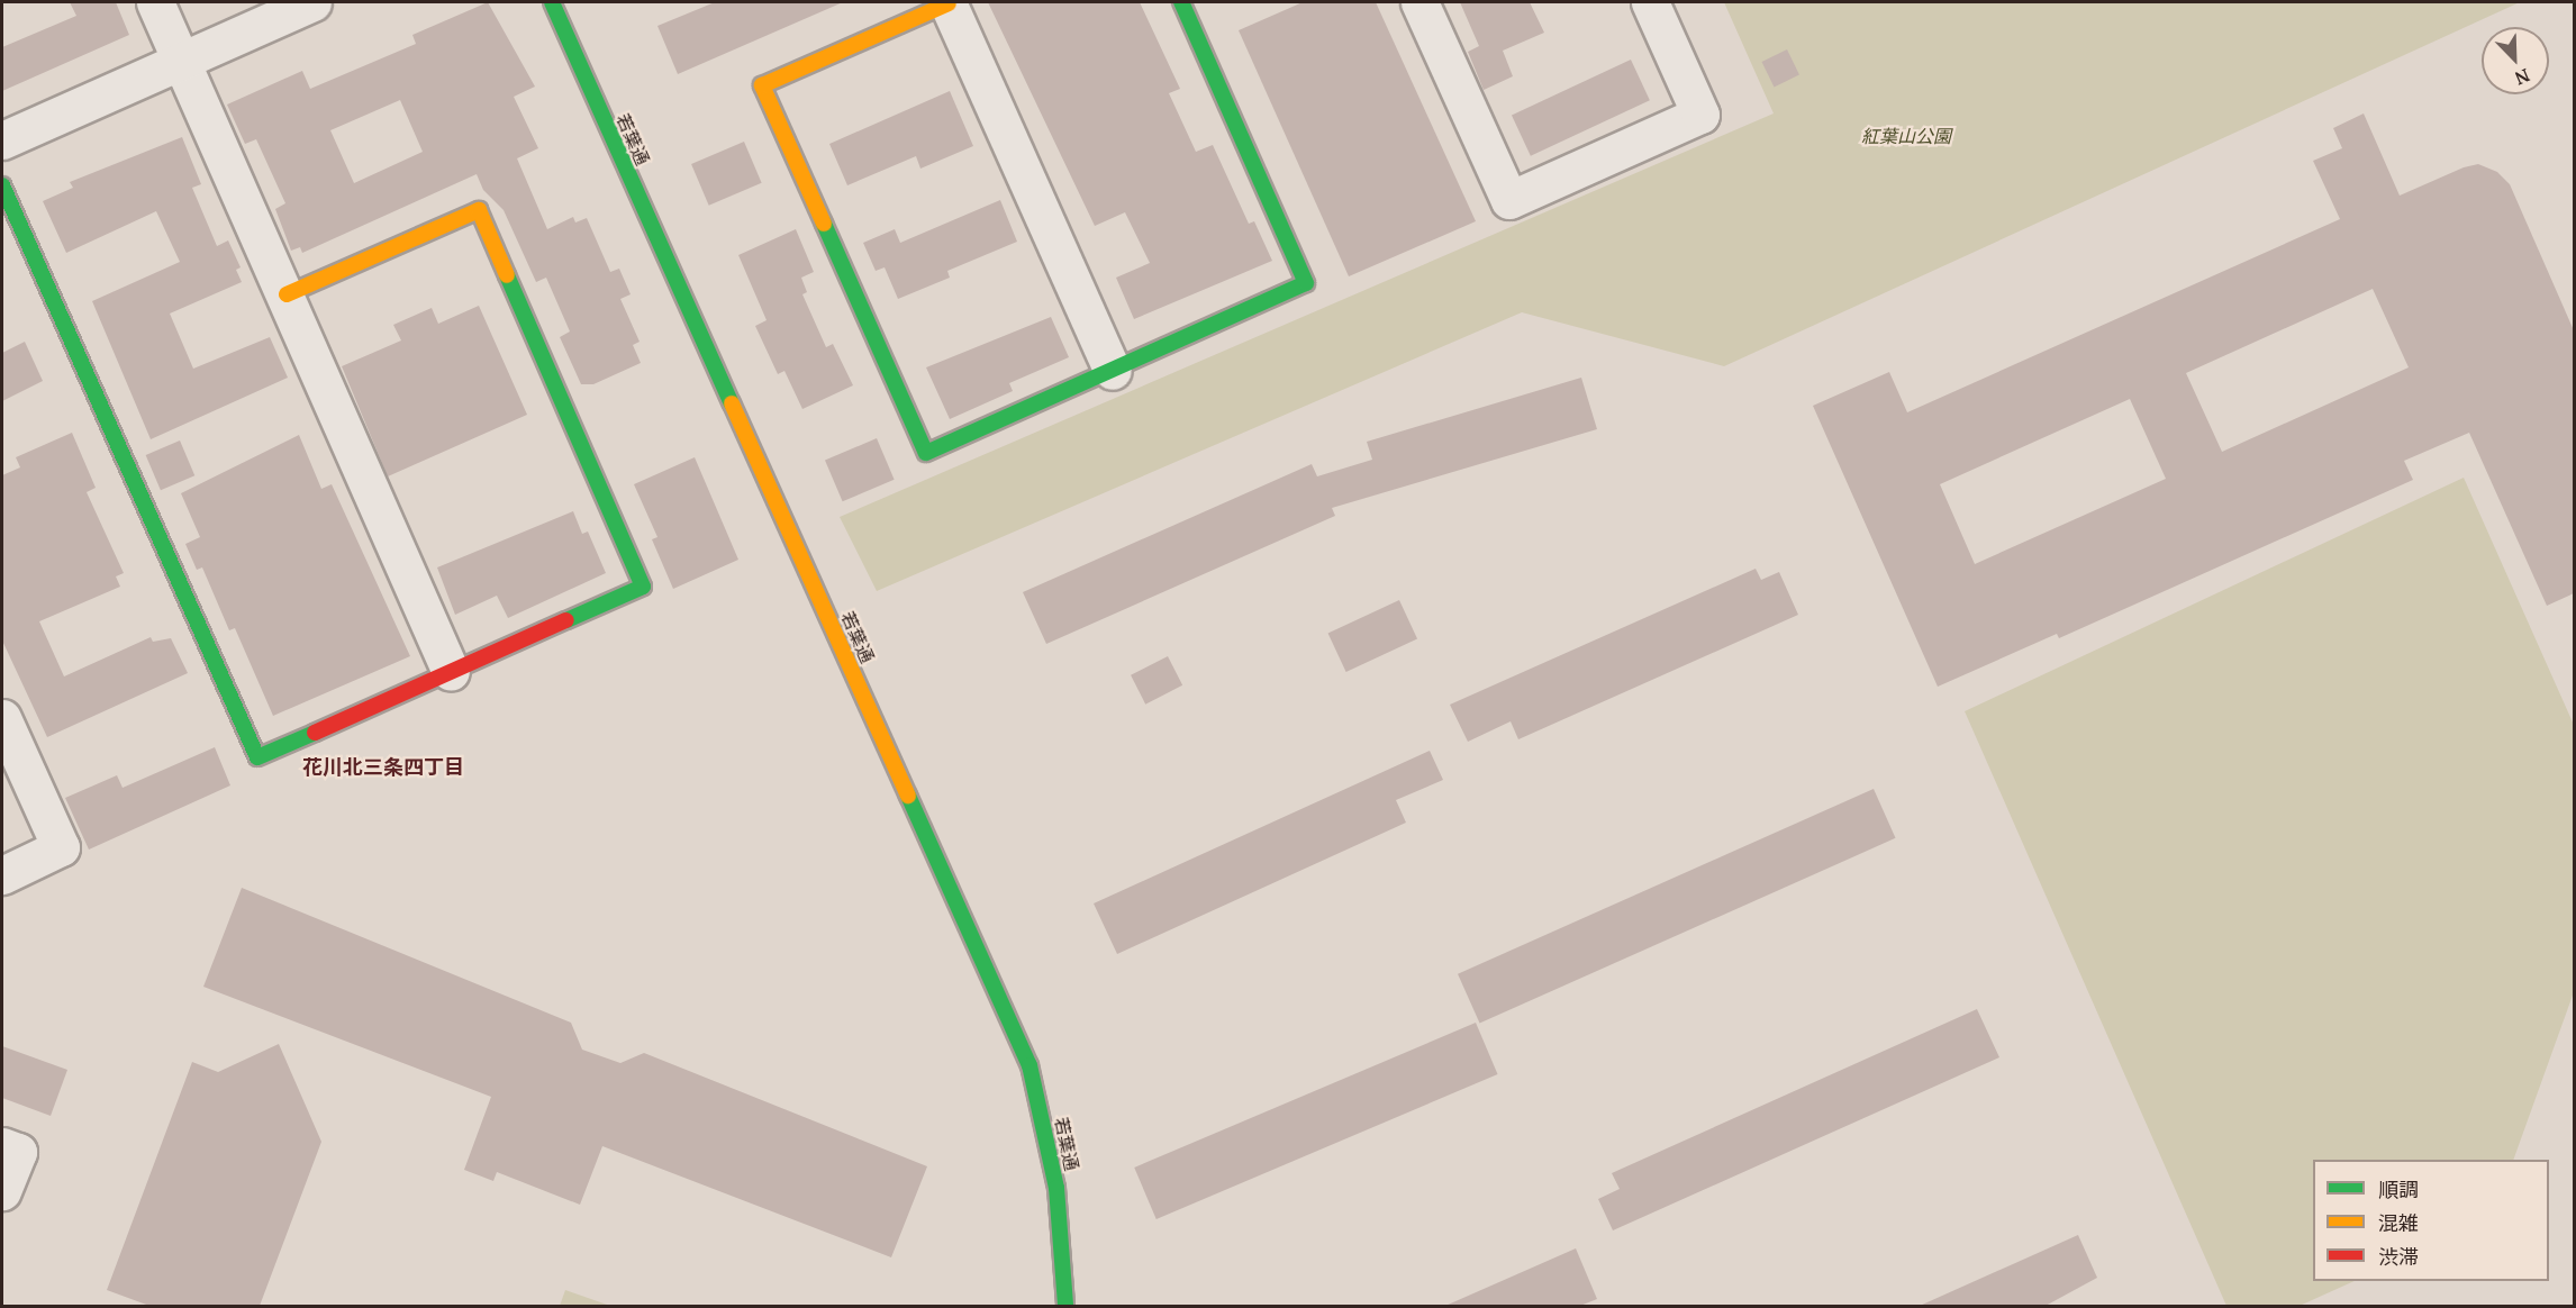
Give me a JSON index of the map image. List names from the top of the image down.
{
  "streets": {
    "street": ["若葉通"]
  },
  "districts": ["花川北三条四丁目"],
  "parks": ["紅葉山公園"],
  "legend": ["順調", "混雑", "渋滞"],
  "north": "bottom right"
}
